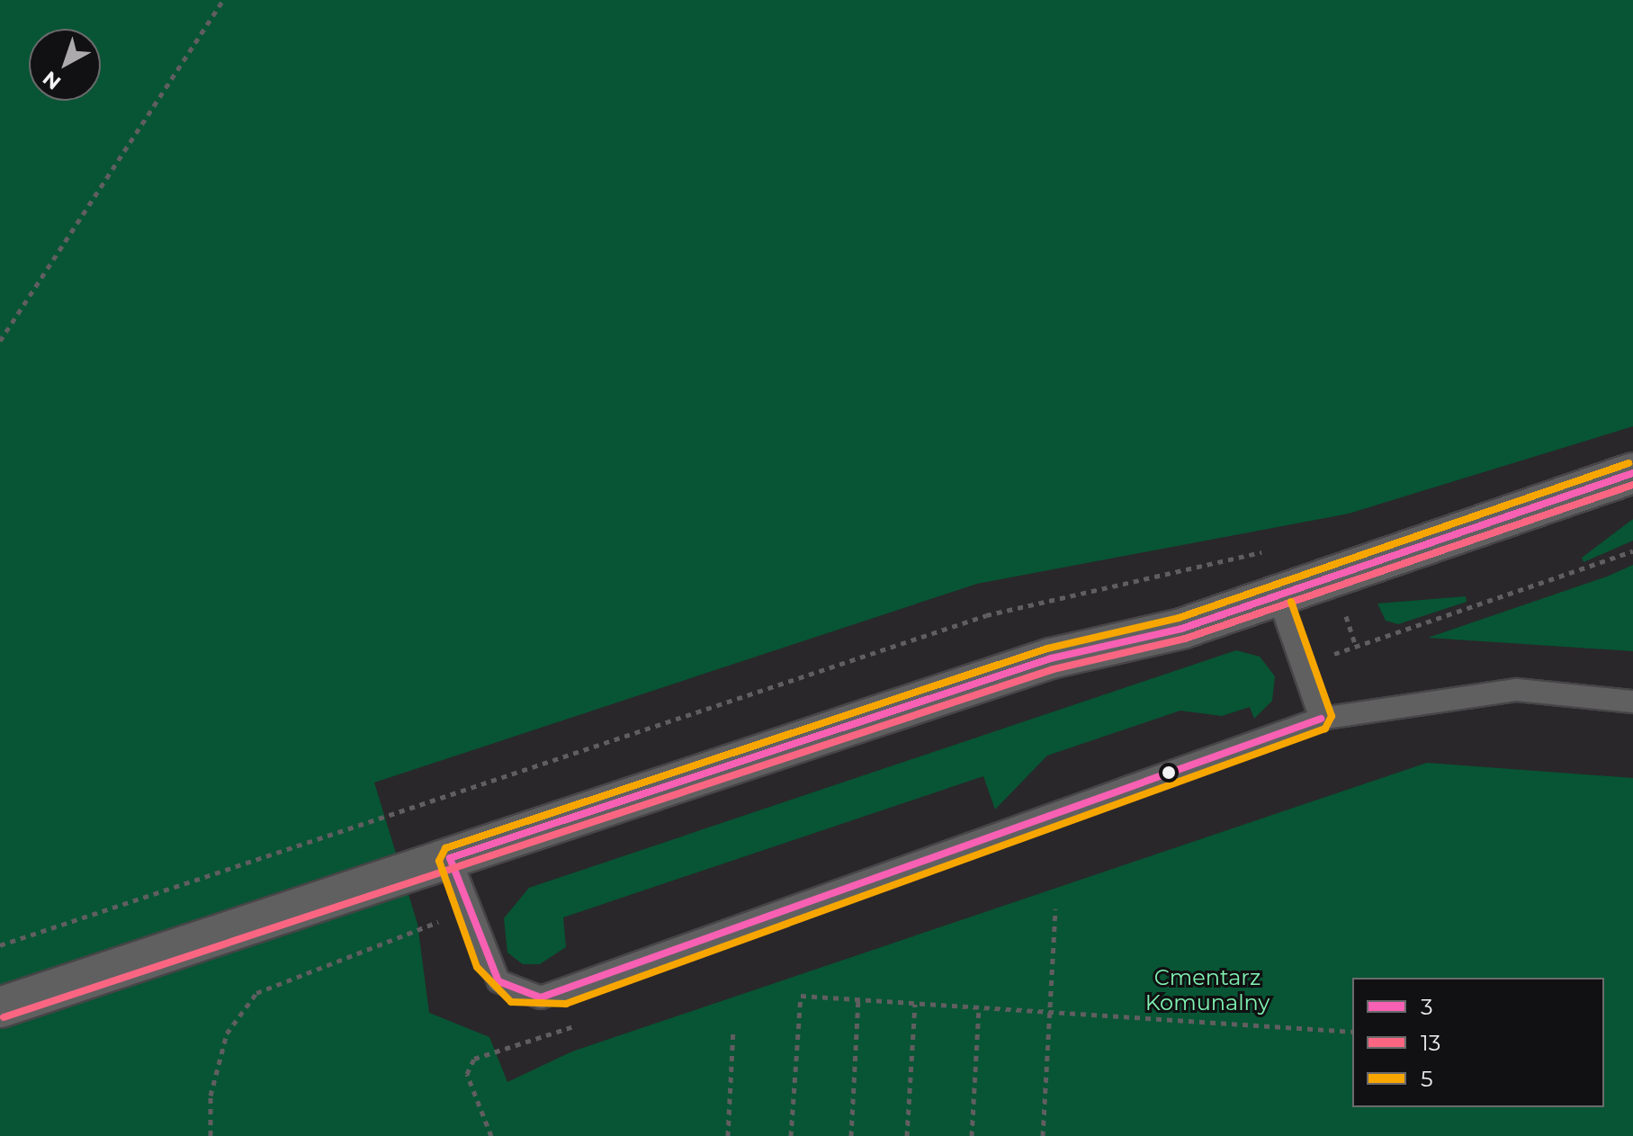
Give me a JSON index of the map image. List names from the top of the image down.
{
  "parks": ["Cmentarz Komunalny"],
  "lines": ["transit line 5", "transit line 3", "transit line 13"],
  "legend": ["3", "13", "5"],
  "north": "bottom left"
}
